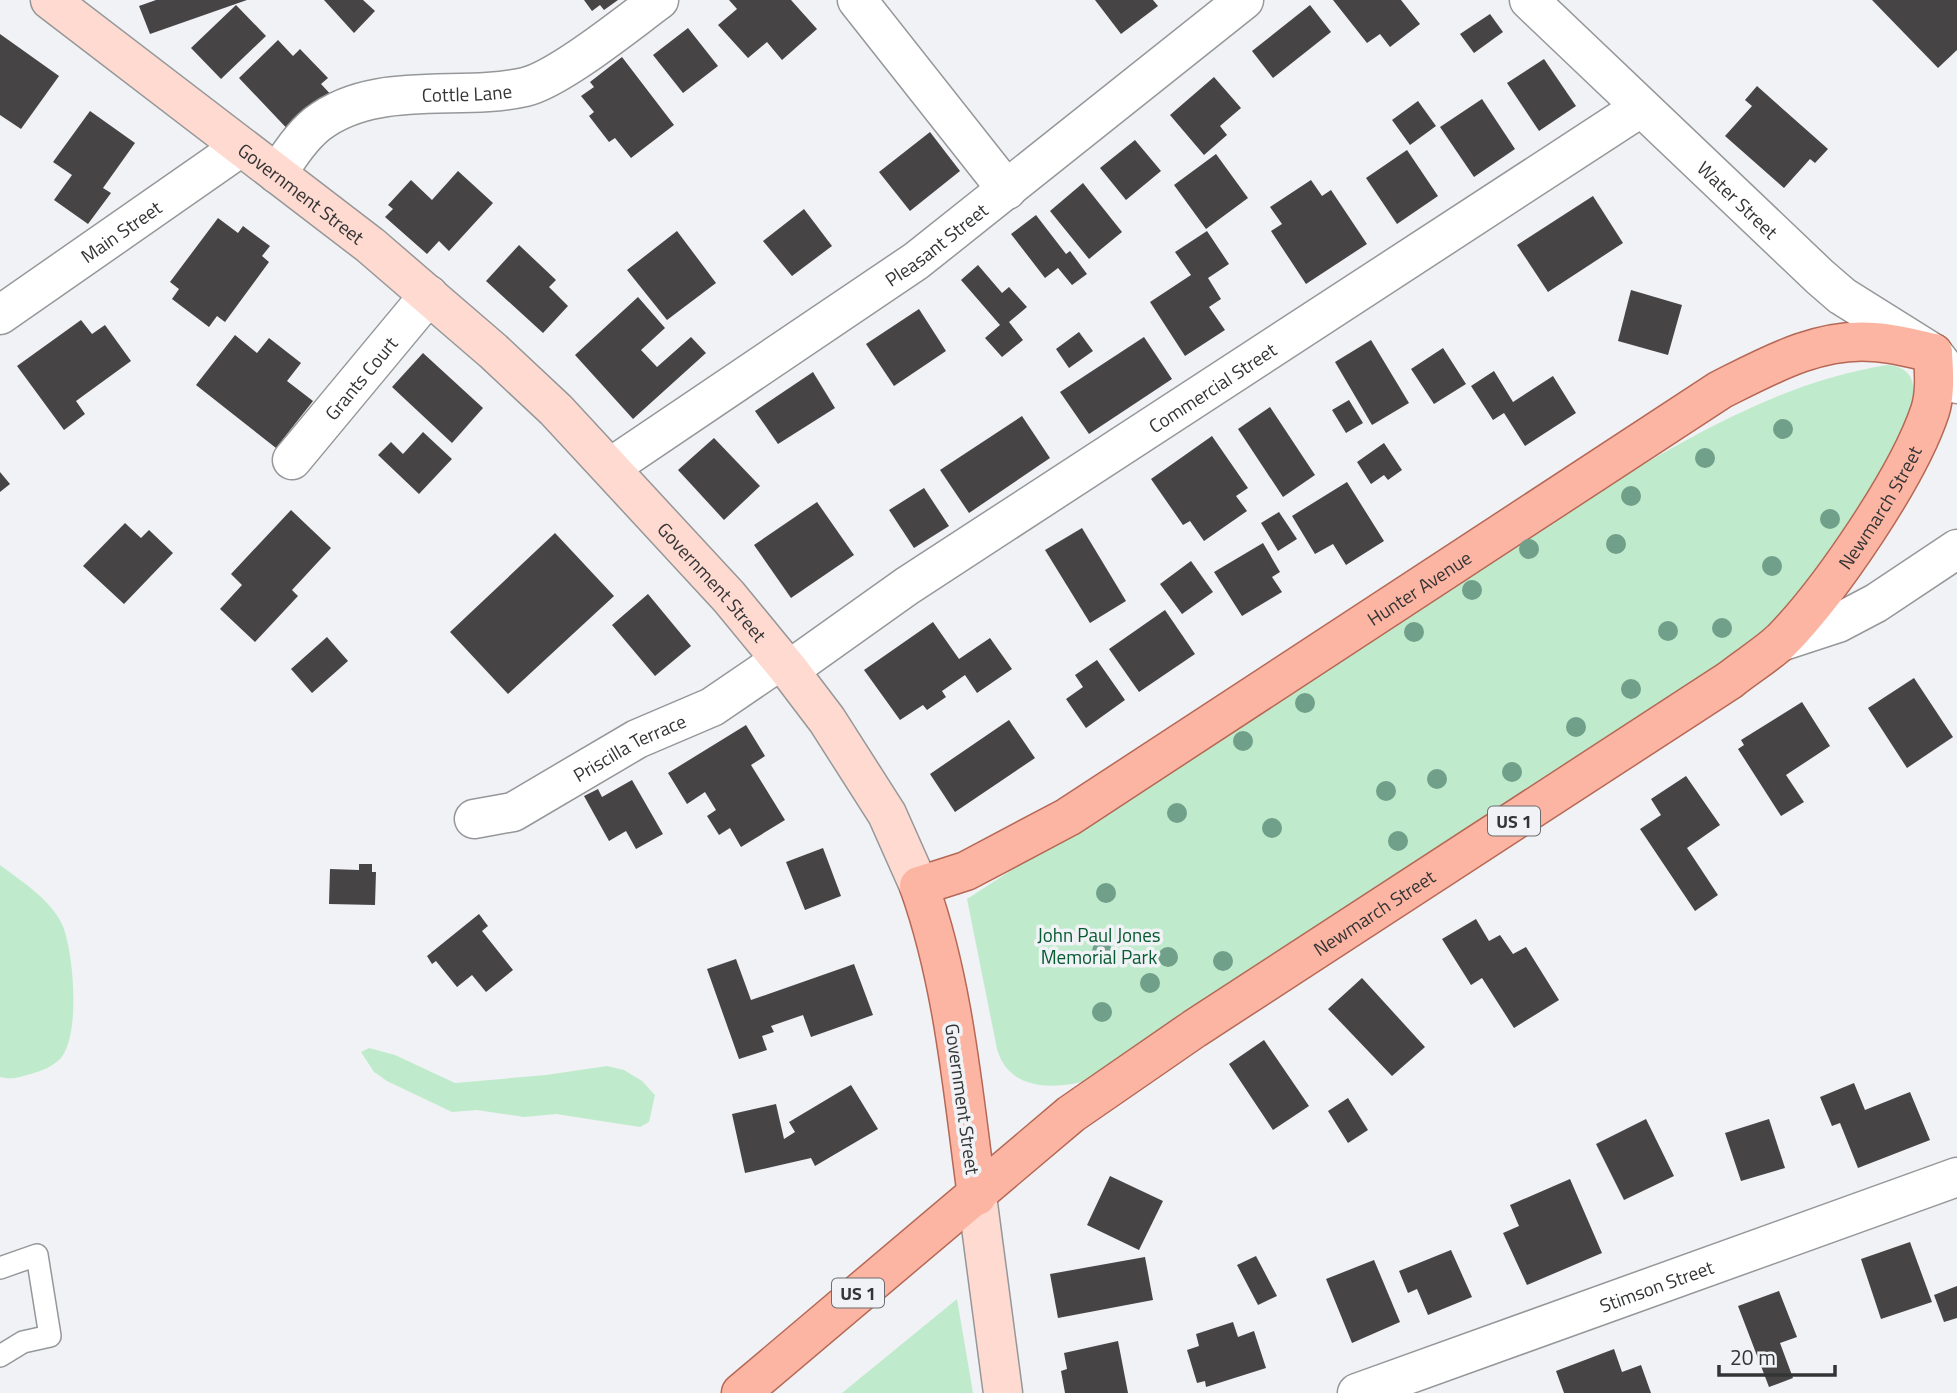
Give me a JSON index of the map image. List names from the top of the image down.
{
  "streets": {
    "main road": [
      "Government Street",
      "Newmarch Street",
      "Hunter Avenue",
      "US 1"
    ],
    "street": [
      "Cottle Lane",
      "Water Street",
      "Main Street",
      "Pleasant Street",
      "Grants Court",
      "Commercial Street",
      "Priscilla Terrace",
      "Stimson Street"
    ]
  },
  "crossings": [
    ["Cottle Lane", "Government Street"],
    ["Government Street", "Main Street"],
    ["Government Street", "Pleasant Street"],
    ["Government Street", "Grants Court"],
    ["Government Street", "Commercial Street"],
    ["Government Street", "Newmarch Street"],
    ["Government Street", "Hunter Avenue"],
    ["Government Street", "Priscilla Terrace"],
    ["Government Street", "US 1"],
    ["Water Street", "Commercial Street"],
    ["Water Street", "Newmarch Street"],
    ["Water Street", "Hunter Avenue"],
    ["Commercial Street", "Priscilla Terrace"],
    ["Newmarch Street", "Hunter Avenue"],
    ["Newmarch Street", "US 1"]
  ],
  "parks": ["John Paul Jones Memorial Park"],
  "scale_bar": "20 m"
}
